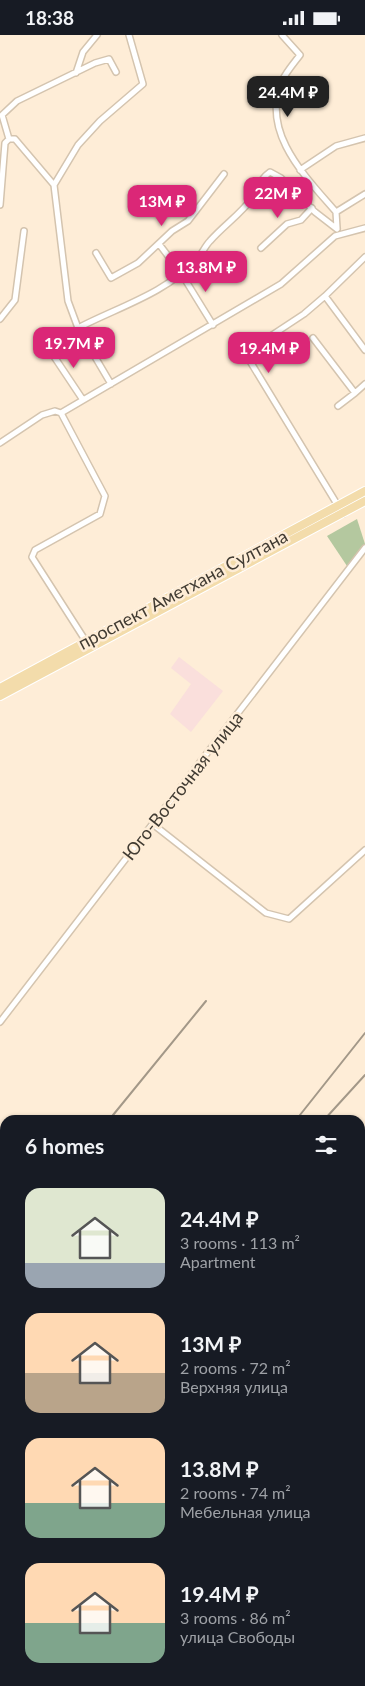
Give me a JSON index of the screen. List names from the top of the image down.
{
  "streets": {
    "main road": ["проспект Аметхана Султана"],
    "street": ["Юго-Восточная улица"]
  },
  "page": {
    "status": "18:38",
    "price": [
      "24.4M ₽",
      "22M ₽",
      "13M ₽",
      "13.8M ₽",
      "19.7M ₽",
      "19.4M ₽"
    ],
    "heading": "6 homes",
    "list": [
      {
        "name": "24.4M ₽",
        "note": "3 rooms · 113 m² · Apartment"
      },
      {
        "name": "13M ₽",
        "note": "2 rooms · 72 m² · Верхняя улица"
      },
      {
        "name": "13.8M ₽",
        "note": "2 rooms · 74 m² · Мебельная улица"
      },
      {
        "name": "19.4M ₽",
        "note": "3 rooms · 86 m² · улица Свободы"
      }
    ]
  }
}
